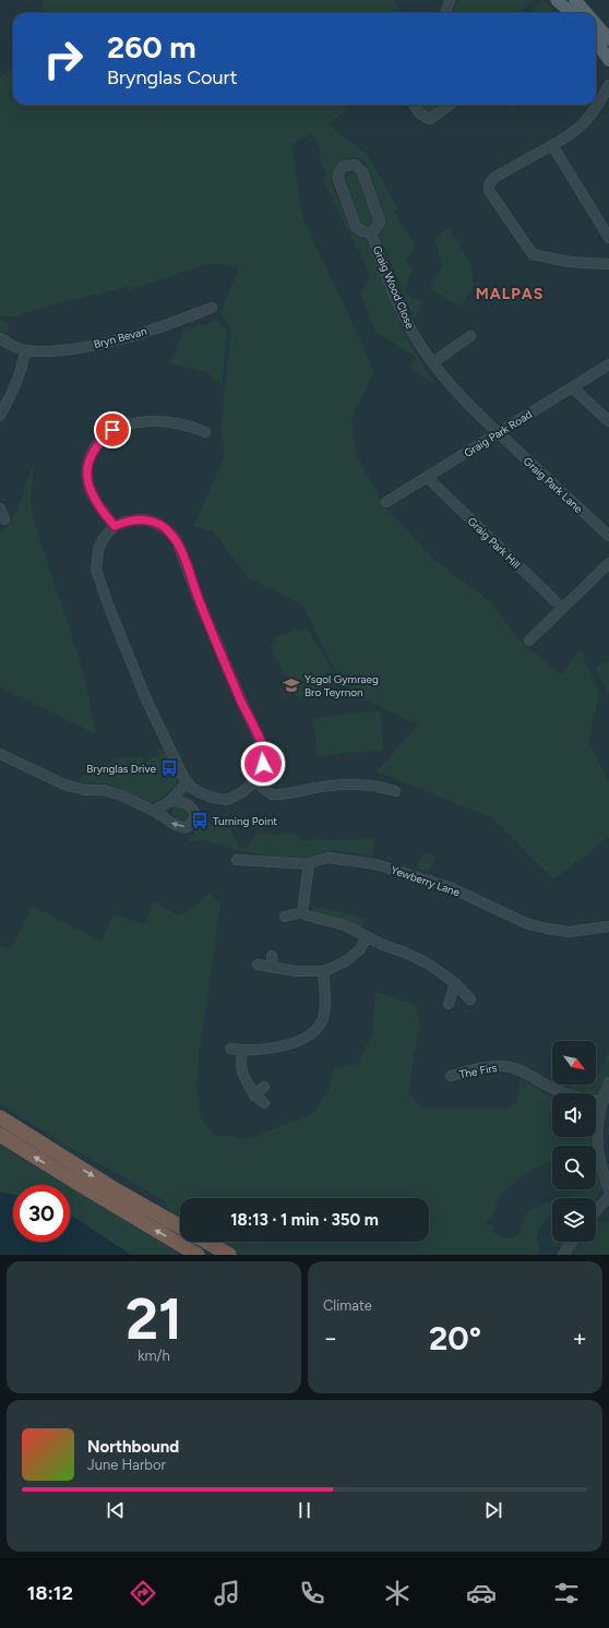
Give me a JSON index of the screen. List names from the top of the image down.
{
  "streets": {
    "street": [
      "Graig Wood Close",
      "Bryn Bevan",
      "Graig Park Road",
      "Graig Park Lane",
      "Graig Park Hill",
      "Yewberry Lane",
      "The Firs"
    ]
  },
  "crossings": [
    ["Graig Wood Close", "Graig Park Road"],
    ["Graig Wood Close", "Graig Park Lane"],
    ["Graig Park Road", "Graig Park Lane"],
    ["Graig Park Road", "Graig Park Hill"]
  ],
  "districts": ["MALPAS"],
  "places": {
    "school or university": ["Ysgol Gymraeg Bro Teyrnon"],
    "bus stop": ["Brynglas Drive", "Turning Point"]
  },
  "north": "bottom right",
  "page": {
    "turn": ["260 m", "Brynglas Court"],
    "limit": "30",
    "trip": "18:13 · 1 min · 350 m",
    "tile": [
      ["21", "km/h"],
      "Climate"
    ],
    "heat": ["−", "20°", "+"],
    "song": ["Northbound", "June Harbor"],
    "tabs": "18:12"
  }
}
